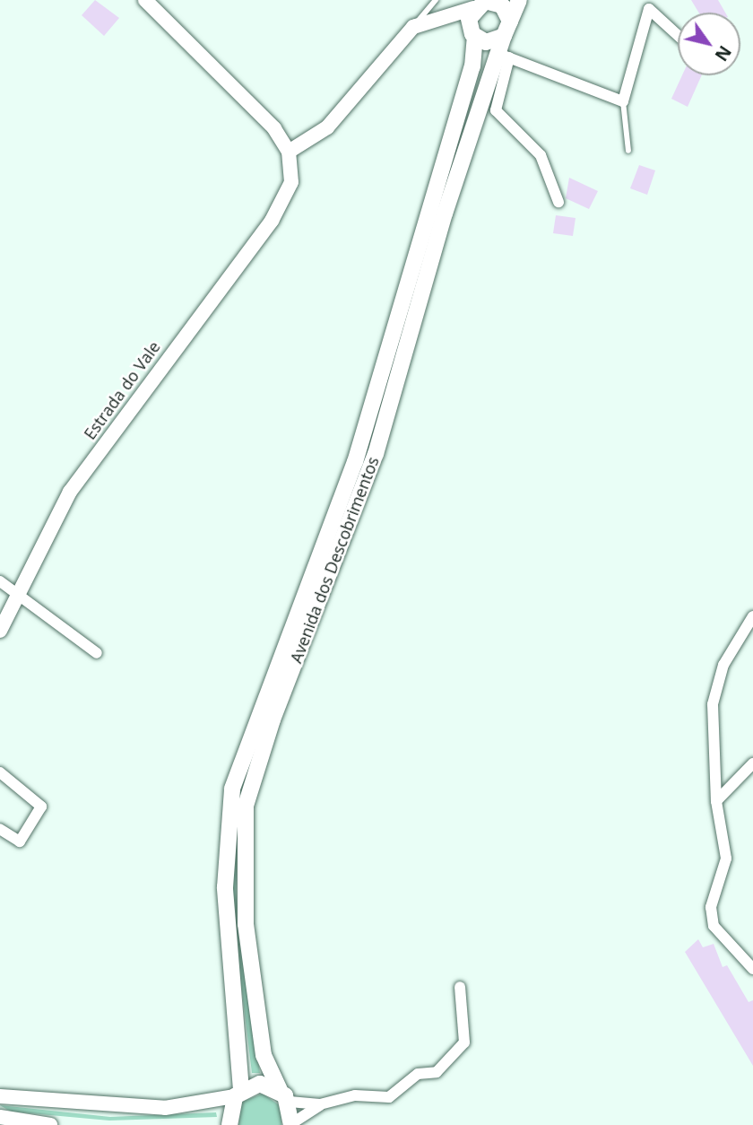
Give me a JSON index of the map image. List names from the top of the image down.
{
  "streets": {
    "main road": ["Avenida dos Descobrimentos"],
    "street": ["Estrada do Vale"]
  },
  "north": "bottom right"
}
